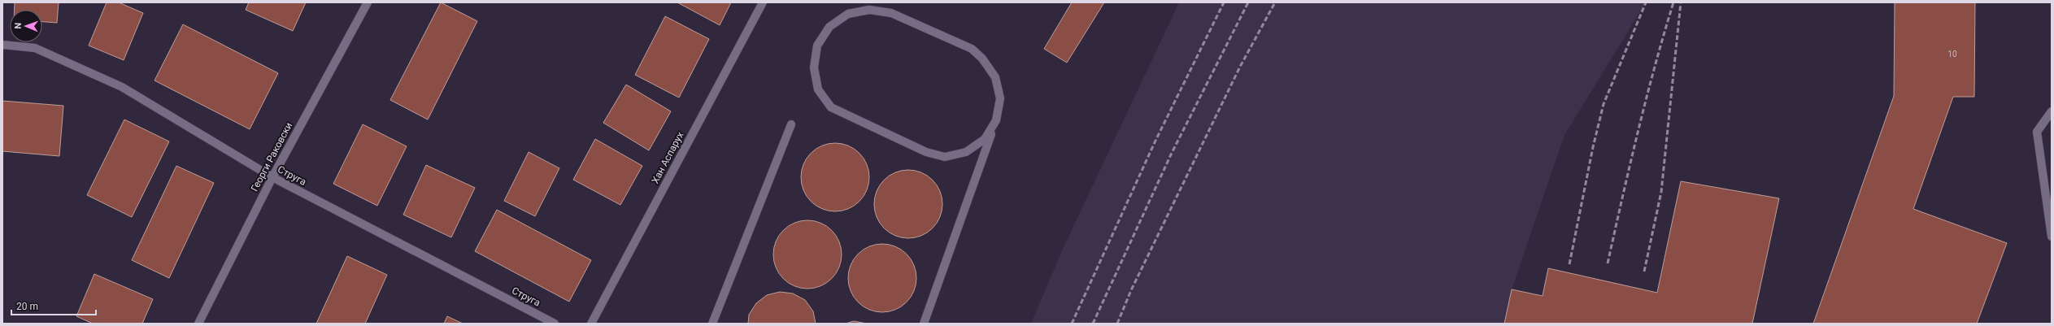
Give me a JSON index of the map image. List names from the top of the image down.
{
  "streets": {
    "street": ["Георги Раковски", "Хан Аспарух", "Струга"]
  },
  "crossings": [
    ["Георги Раковски", "Струга"]
  ],
  "house_numbers": ["10"],
  "scale_bar": "20 m",
  "north": "left"
}
